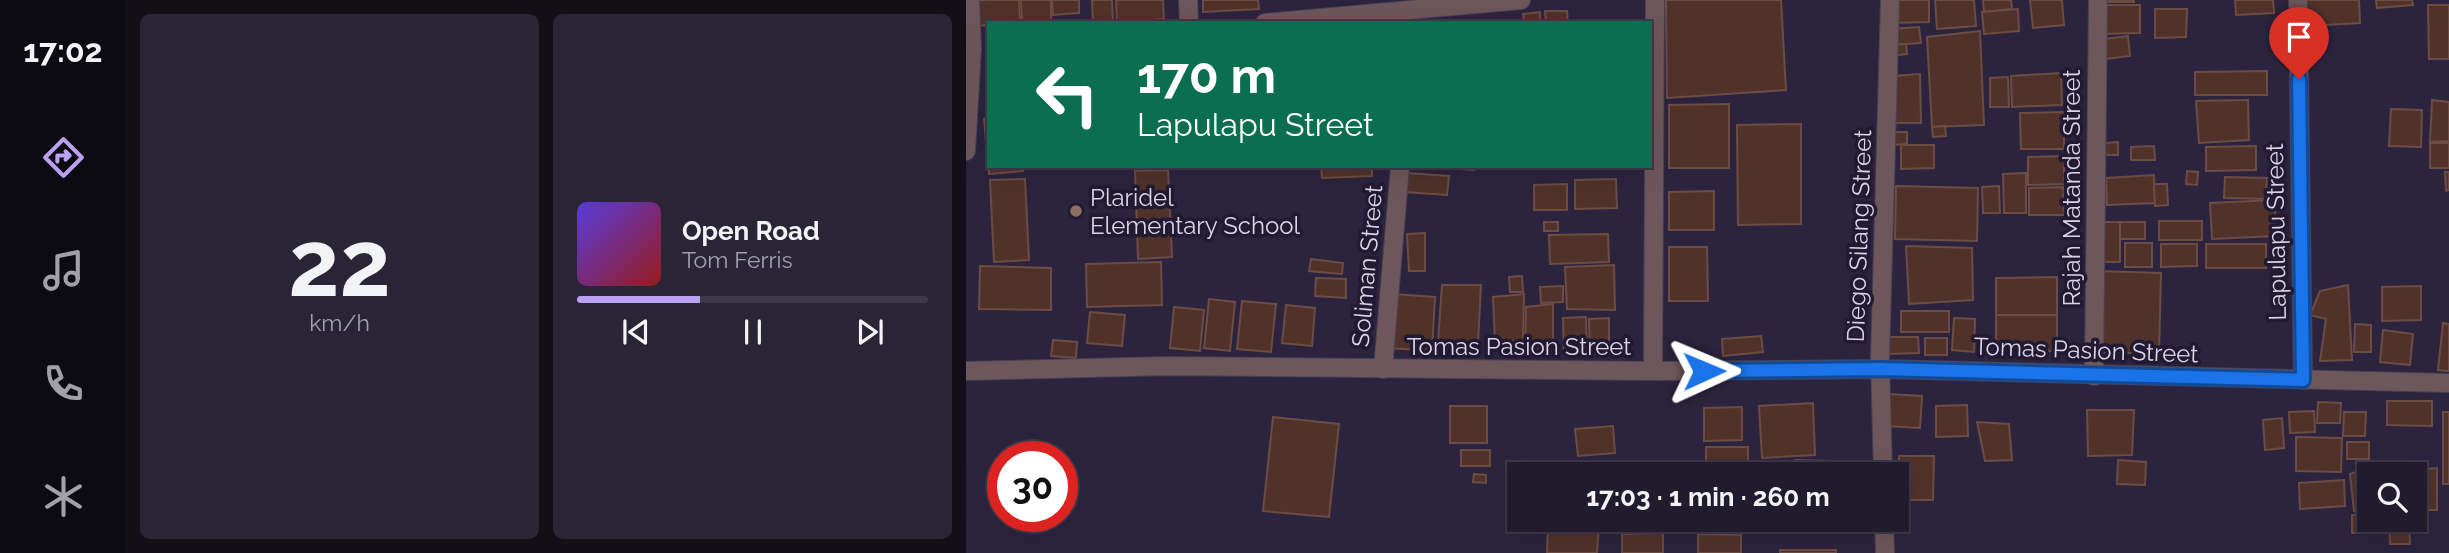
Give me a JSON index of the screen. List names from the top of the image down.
{
  "streets": {
    "street": [
      "Rajah Matanda Street",
      "Lapulapu Street",
      "Diego Silang Street",
      "Soliman Street",
      "Tomas Pasion Street"
    ]
  },
  "crossings": [
    ["Rajah Matanda Street", "Tomas Pasion Street"],
    ["Lapulapu Street", "Tomas Pasion Street"],
    ["Diego Silang Street", "Tomas Pasion Street"],
    ["Soliman Street", "Tomas Pasion Street"]
  ],
  "places": ["Plaridel Elementary School"],
  "page": {
    "tabs": "17:02",
    "tile": ["22", "km/h"],
    "turn": ["170 m", "Lapulapu Street"],
    "song": ["Open Road", "Tom Ferris"],
    "limit": "30",
    "trip": "17:03 · 1 min · 260 m"
  }
}
